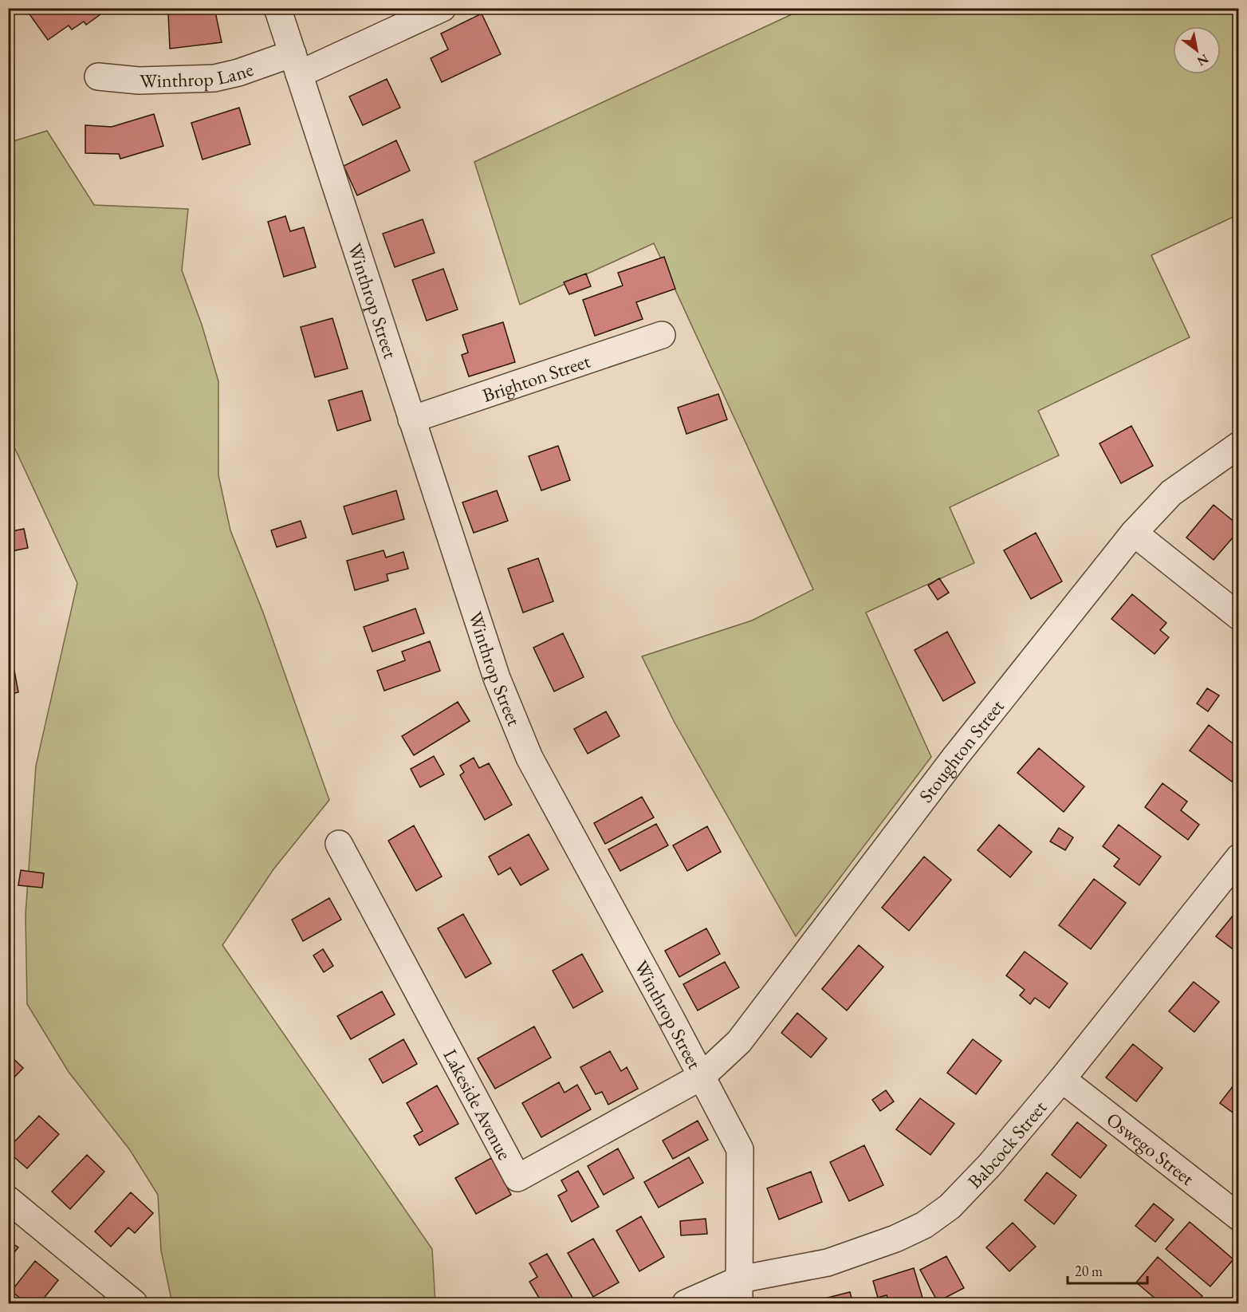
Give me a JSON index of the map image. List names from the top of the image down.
{
  "streets": {
    "street": [
      "Winthrop Lane",
      "Winthrop Street",
      "Brighton Street",
      "Stoughton Street",
      "Lakeside Avenue",
      "Babcock Street",
      "Oswego Street"
    ]
  },
  "crossings": [
    ["Winthrop Lane", "Winthrop Street"],
    ["Winthrop Street", "Brighton Street"],
    ["Winthrop Street", "Stoughton Street"],
    ["Winthrop Street", "Lakeside Avenue"],
    ["Winthrop Street", "Babcock Street"],
    ["Stoughton Street", "Lakeside Avenue"],
    ["Babcock Street", "Oswego Street"]
  ],
  "scale_bar": "20 m",
  "north": "bottom right"
}
